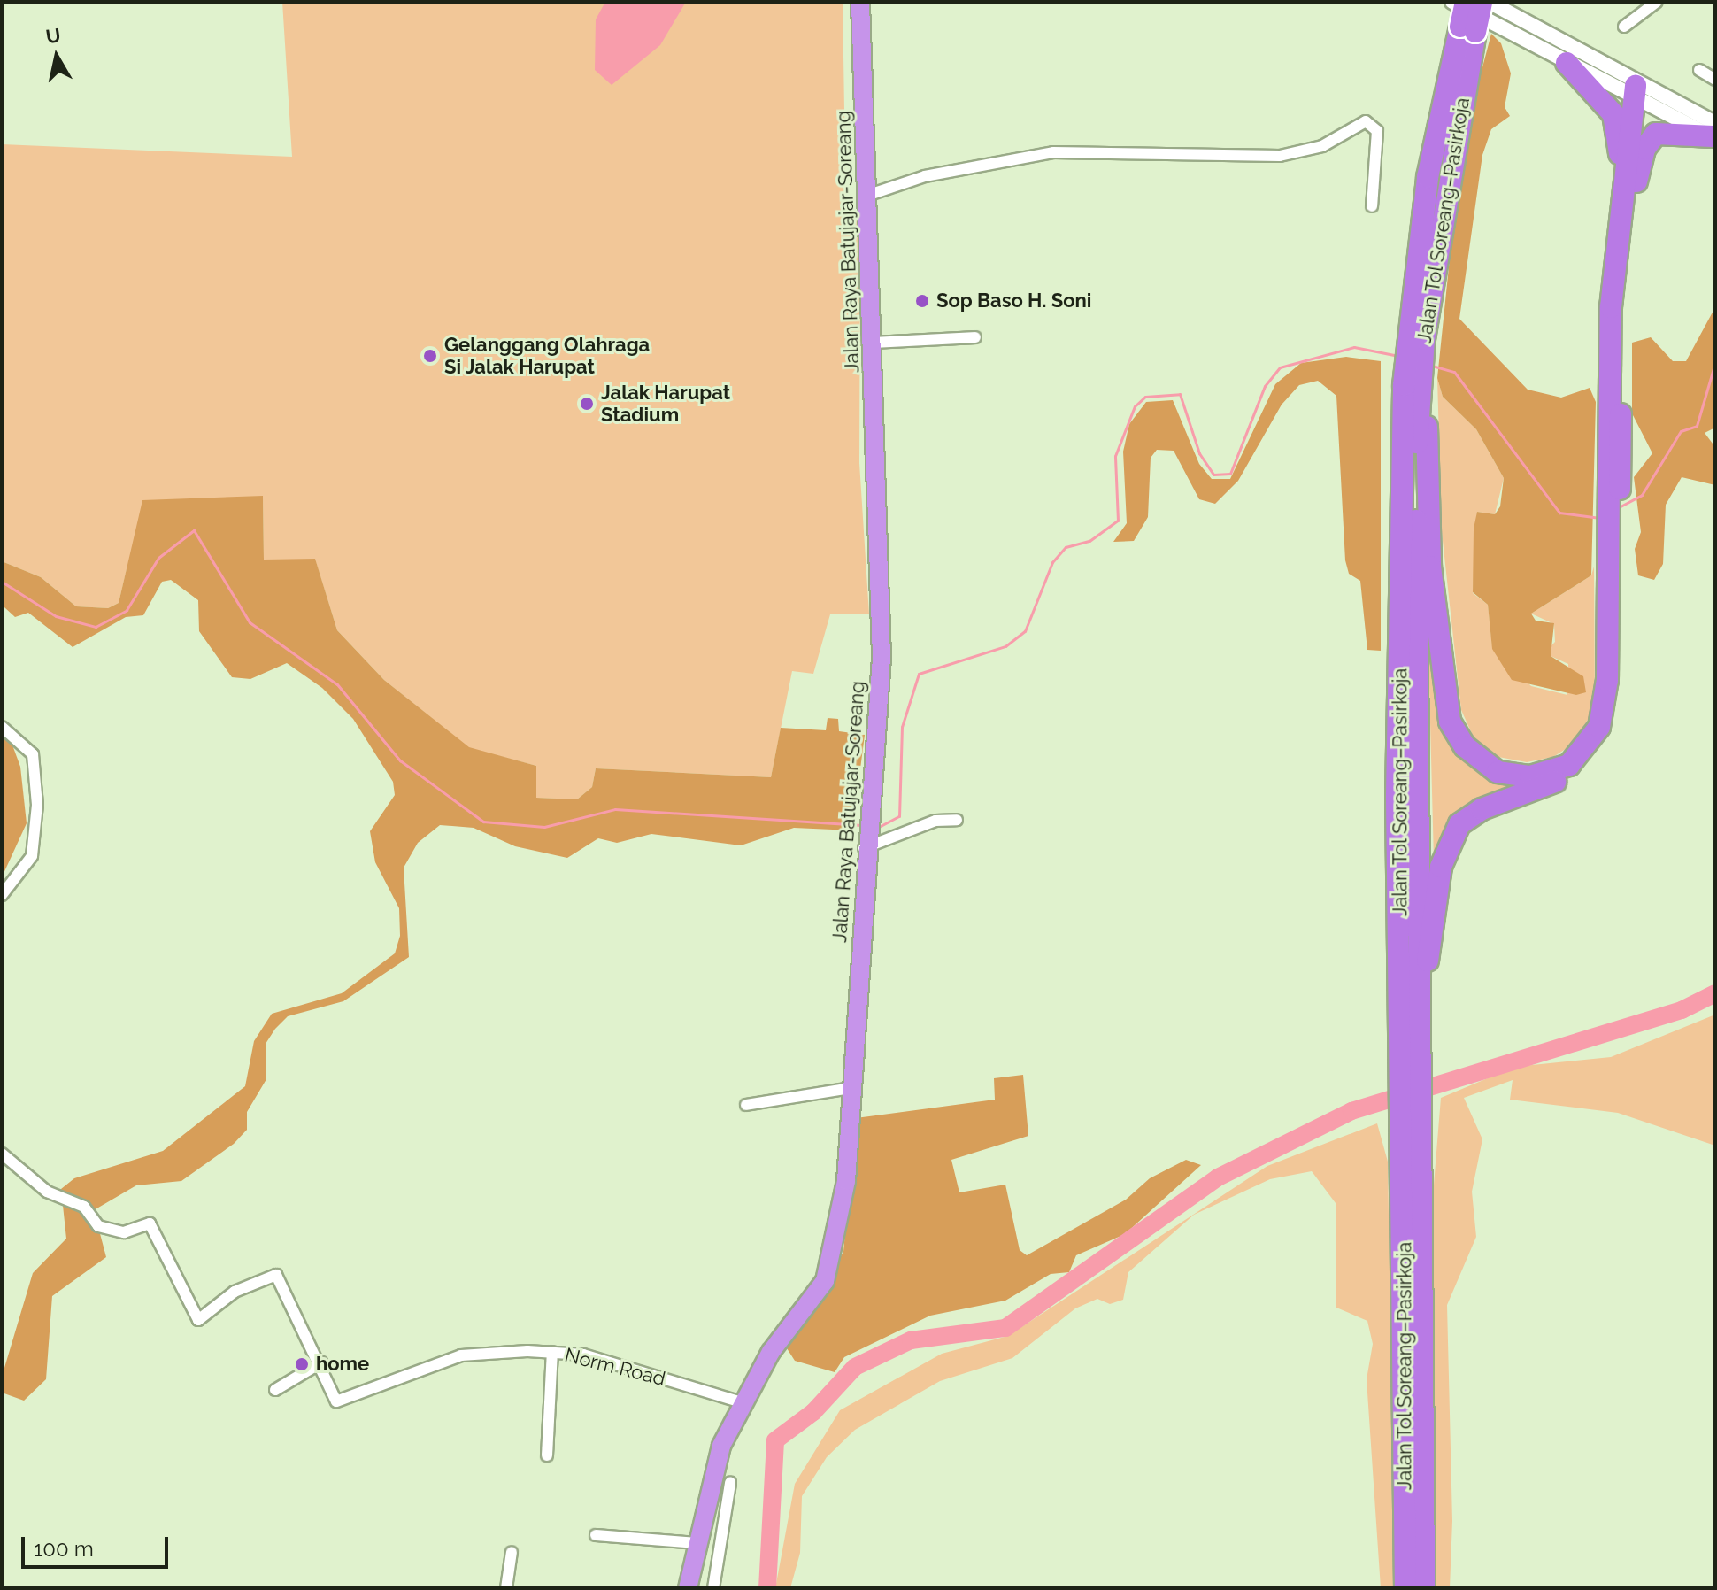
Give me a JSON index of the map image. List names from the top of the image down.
{
  "streets": {
    "highway": ["Jalan Tol Soreang–Pasirkoja", "Jalan Raya Batujajar-Soreang"],
    "street": ["Norm Road"]
  },
  "crossings": [
    ["Jalan Raya Batujajar-Soreang", "Norm Road"]
  ],
  "places": [
    "Sop Baso H. Soni",
    "Gelanggang Olahraga Si Jalak Harupat",
    "Jalak Harupat Stadium",
    "home"
  ],
  "scale_bar": "100 m",
  "north": "top"
}
